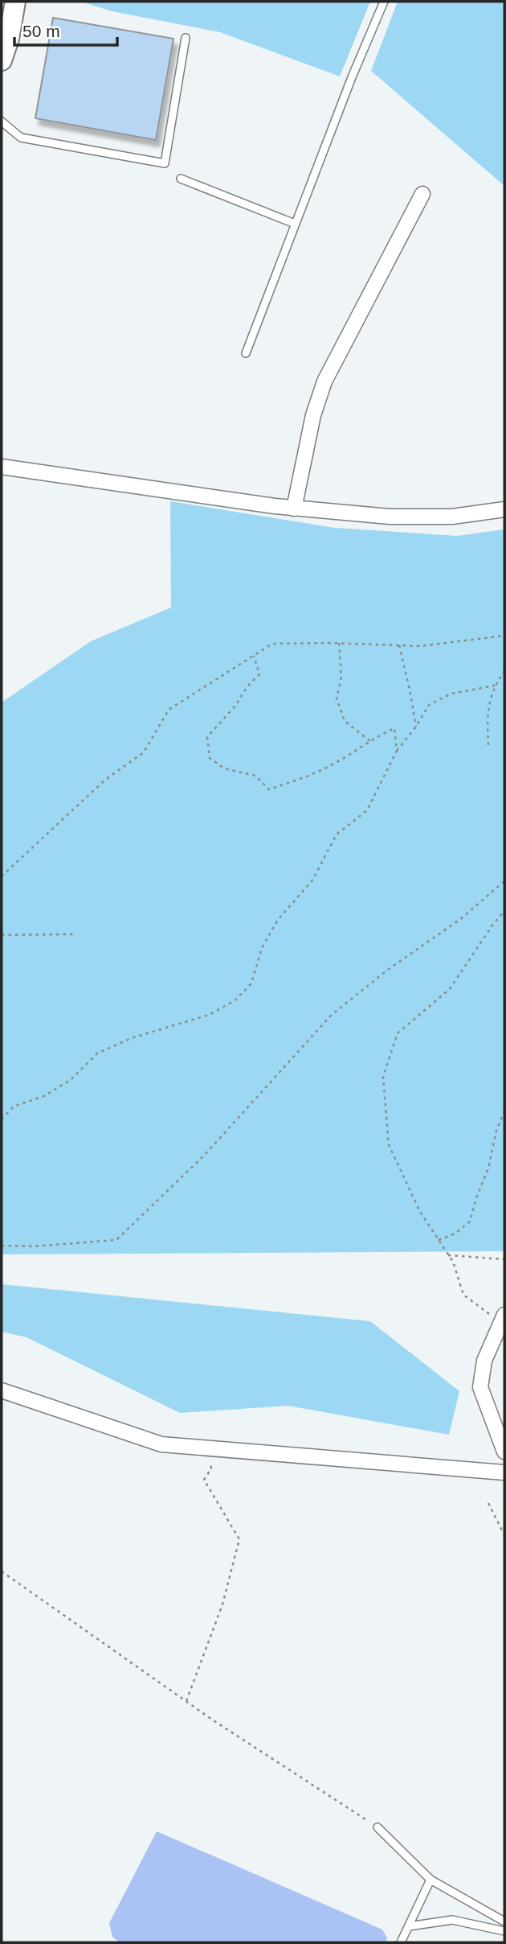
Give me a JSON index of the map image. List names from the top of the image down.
{
  "scale_bar": "50 m"
}
